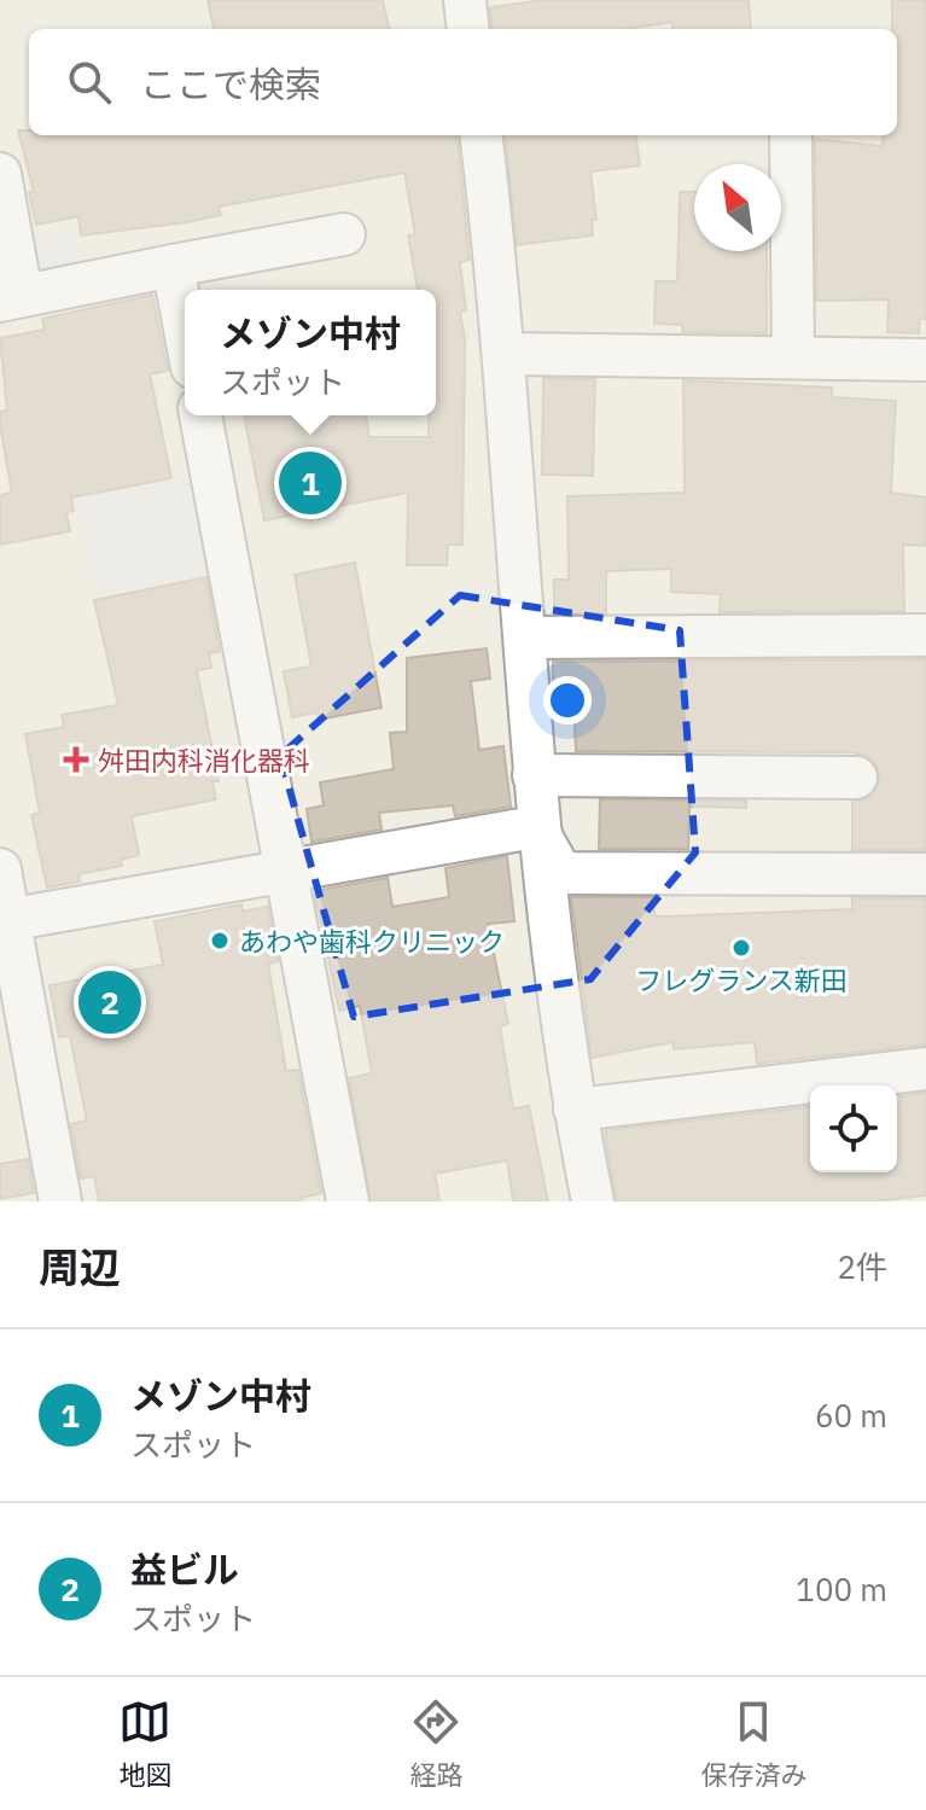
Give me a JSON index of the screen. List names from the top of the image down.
{
  "places": {
    "health": ["舛田内科消化器科"],
    "other": ["あわや歯科クリニック", "フレグランス新田"]
  },
  "north": "top left",
  "page": {
    "search": "ここで検索",
    "popup": ["メゾン中村", "スポット"],
    "pins": ["1", "2"],
    "heading": ["周辺", "2件"],
    "list": [
      {
        "mark": "1",
        "name": "メゾン中村",
        "note": "スポット",
        "value": "60 m"
      },
      {
        "mark": "2",
        "name": "益ビル",
        "note": "スポット",
        "value": "100 m"
      }
    ],
    "nav": ["地図", "経路", "保存済み"]
  }
}
